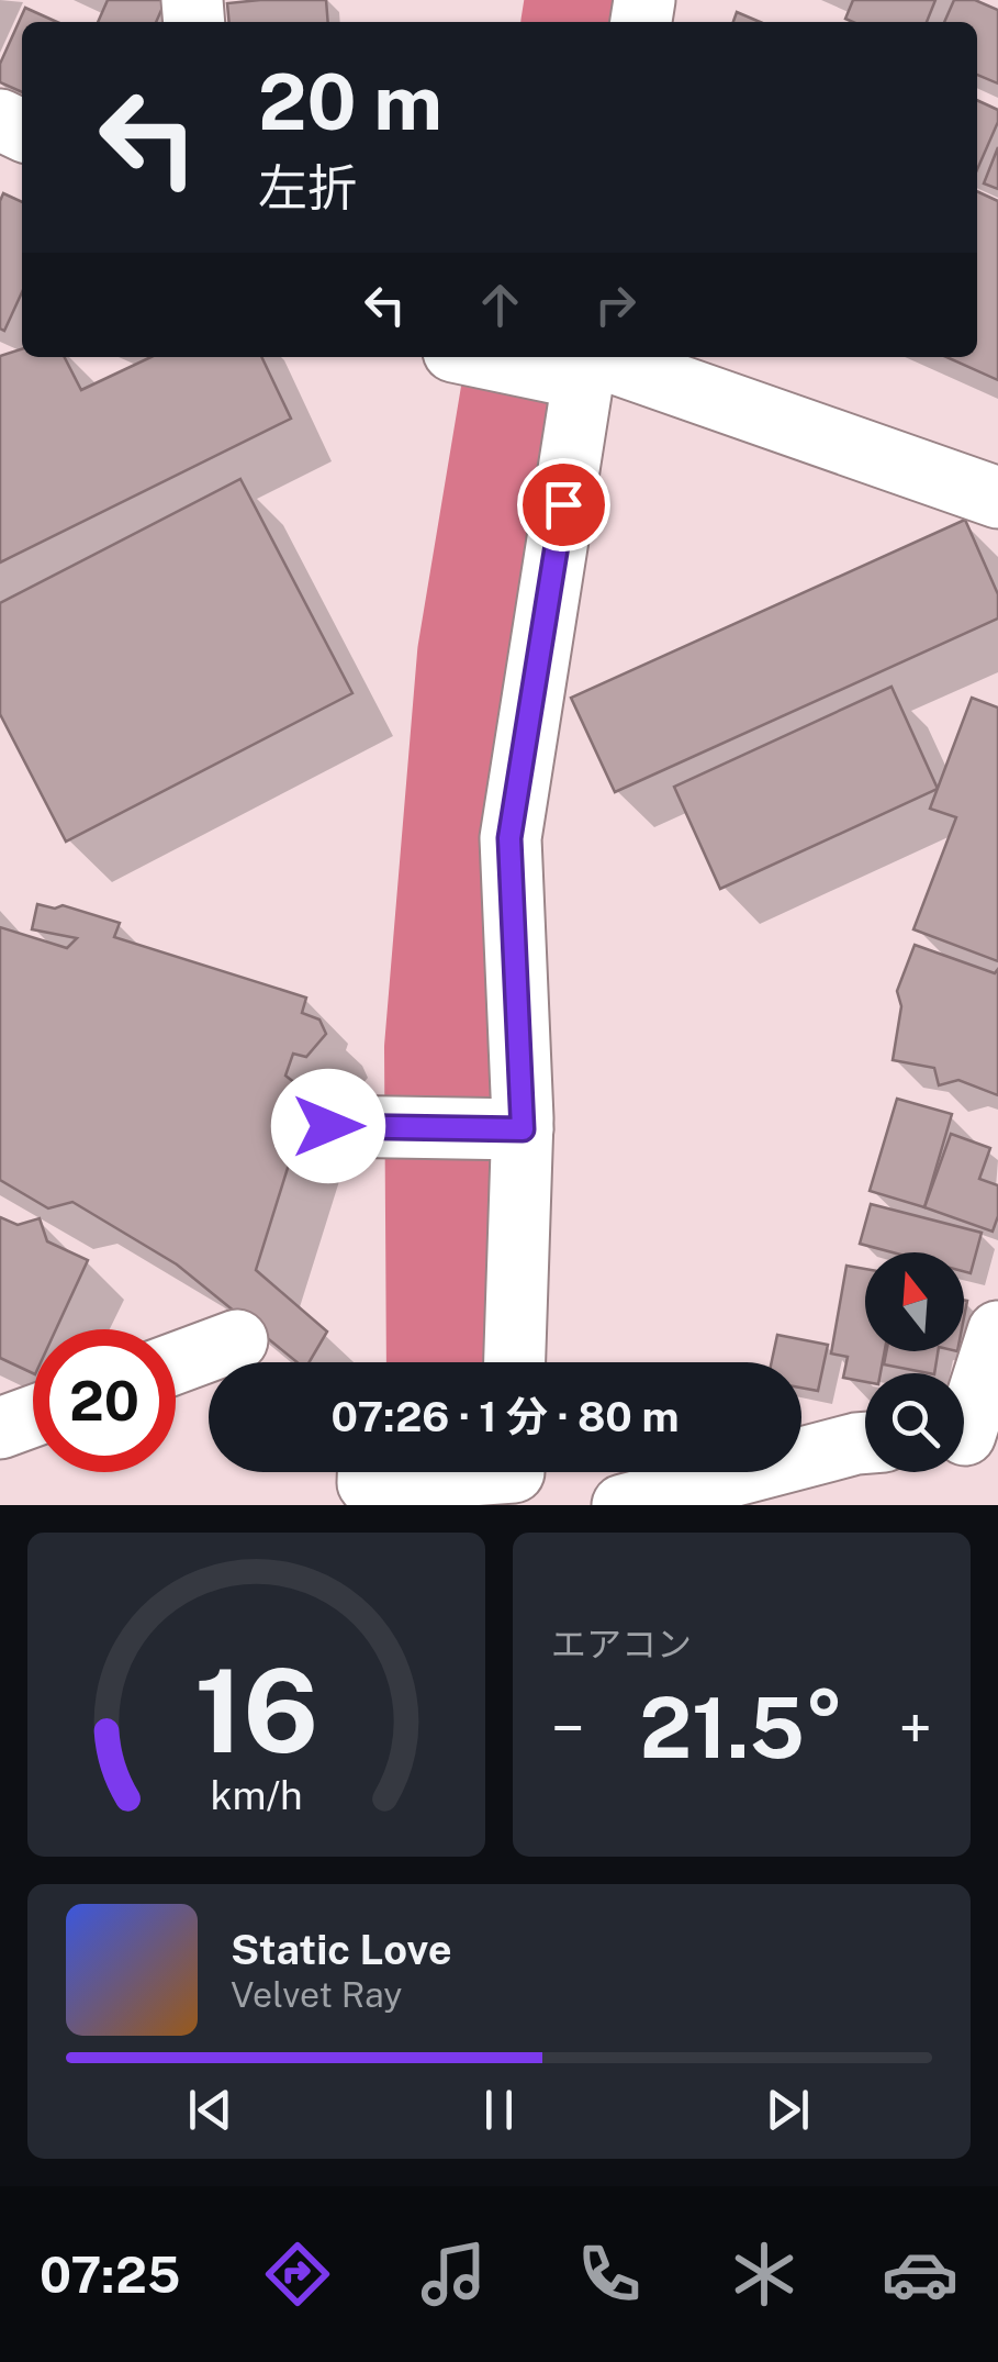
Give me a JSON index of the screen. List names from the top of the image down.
{
  "north": "top",
  "page": {
    "turn": ["20 m", "左折"],
    "limit": "20",
    "trip": "07:26 · 1 分 · 80 m",
    "tile": "エアコン",
    "heat": ["−", "21.5°", "+"],
    "song": ["Static Love", "Velvet Ray"],
    "tabs": "07:25",
    "gauge": ["16", "km/h"]
  }
}
